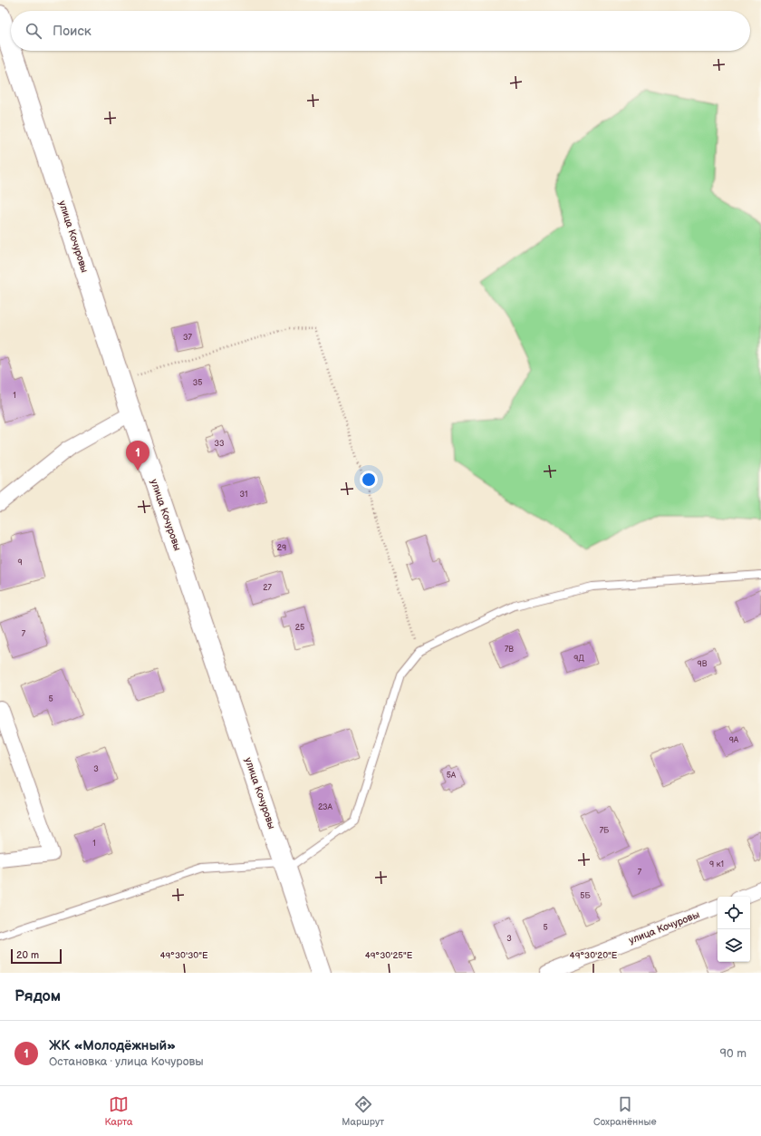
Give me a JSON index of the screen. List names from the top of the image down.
{
  "streets": {
    "street": ["улица Кочуровы"]
  },
  "house_numbers": [
    "37",
    "35",
    "1",
    "33",
    "31",
    "29",
    "9",
    "27",
    "25",
    "7",
    "7В",
    "9Д",
    "9В",
    "5",
    "9А",
    "3",
    "5А",
    "23А",
    "7Б",
    "1",
    "9 к1",
    "7",
    "5Б",
    "5",
    "3"
  ],
  "scale_bar": "20 m",
  "page": {
    "search": "Поиск",
    "pins": "1",
    "scale": "20 m",
    "heading": "Рядом",
    "list": [
      {
        "mark": "1",
        "name": "ЖК «Молодёжный»",
        "note": "Остановка · улица Кочуровы",
        "value": "90 m"
      }
    ],
    "nav": ["Карта", "Маршрут", "Сохранённые"]
  },
  "coordinates": ["49°30'30\"E", "49°30'25\"E", "49°30'20\"E"]
}
